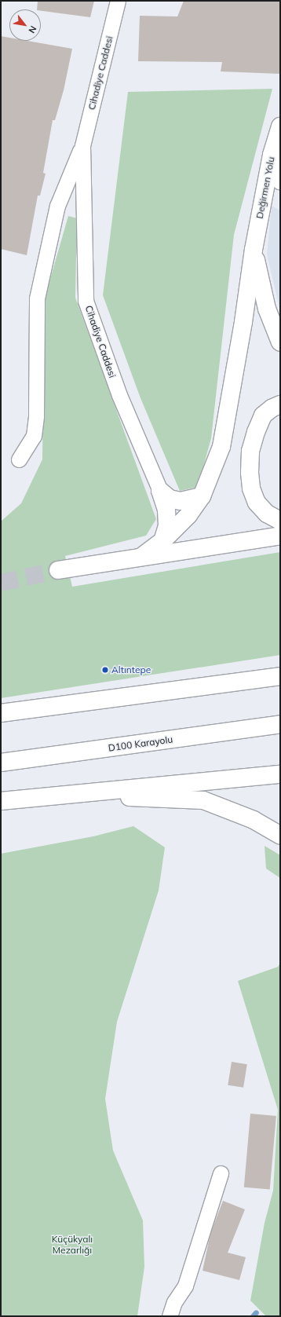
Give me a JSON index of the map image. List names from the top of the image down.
{
  "streets": {
    "main road": ["Değirmen Yolu", "D100 Karayolu"],
    "street": ["Cihadiye Caddesi"]
  },
  "parks": ["Küçükyalı Mezarlığı"],
  "places": ["Altıntepe"],
  "north": "bottom right"
}
